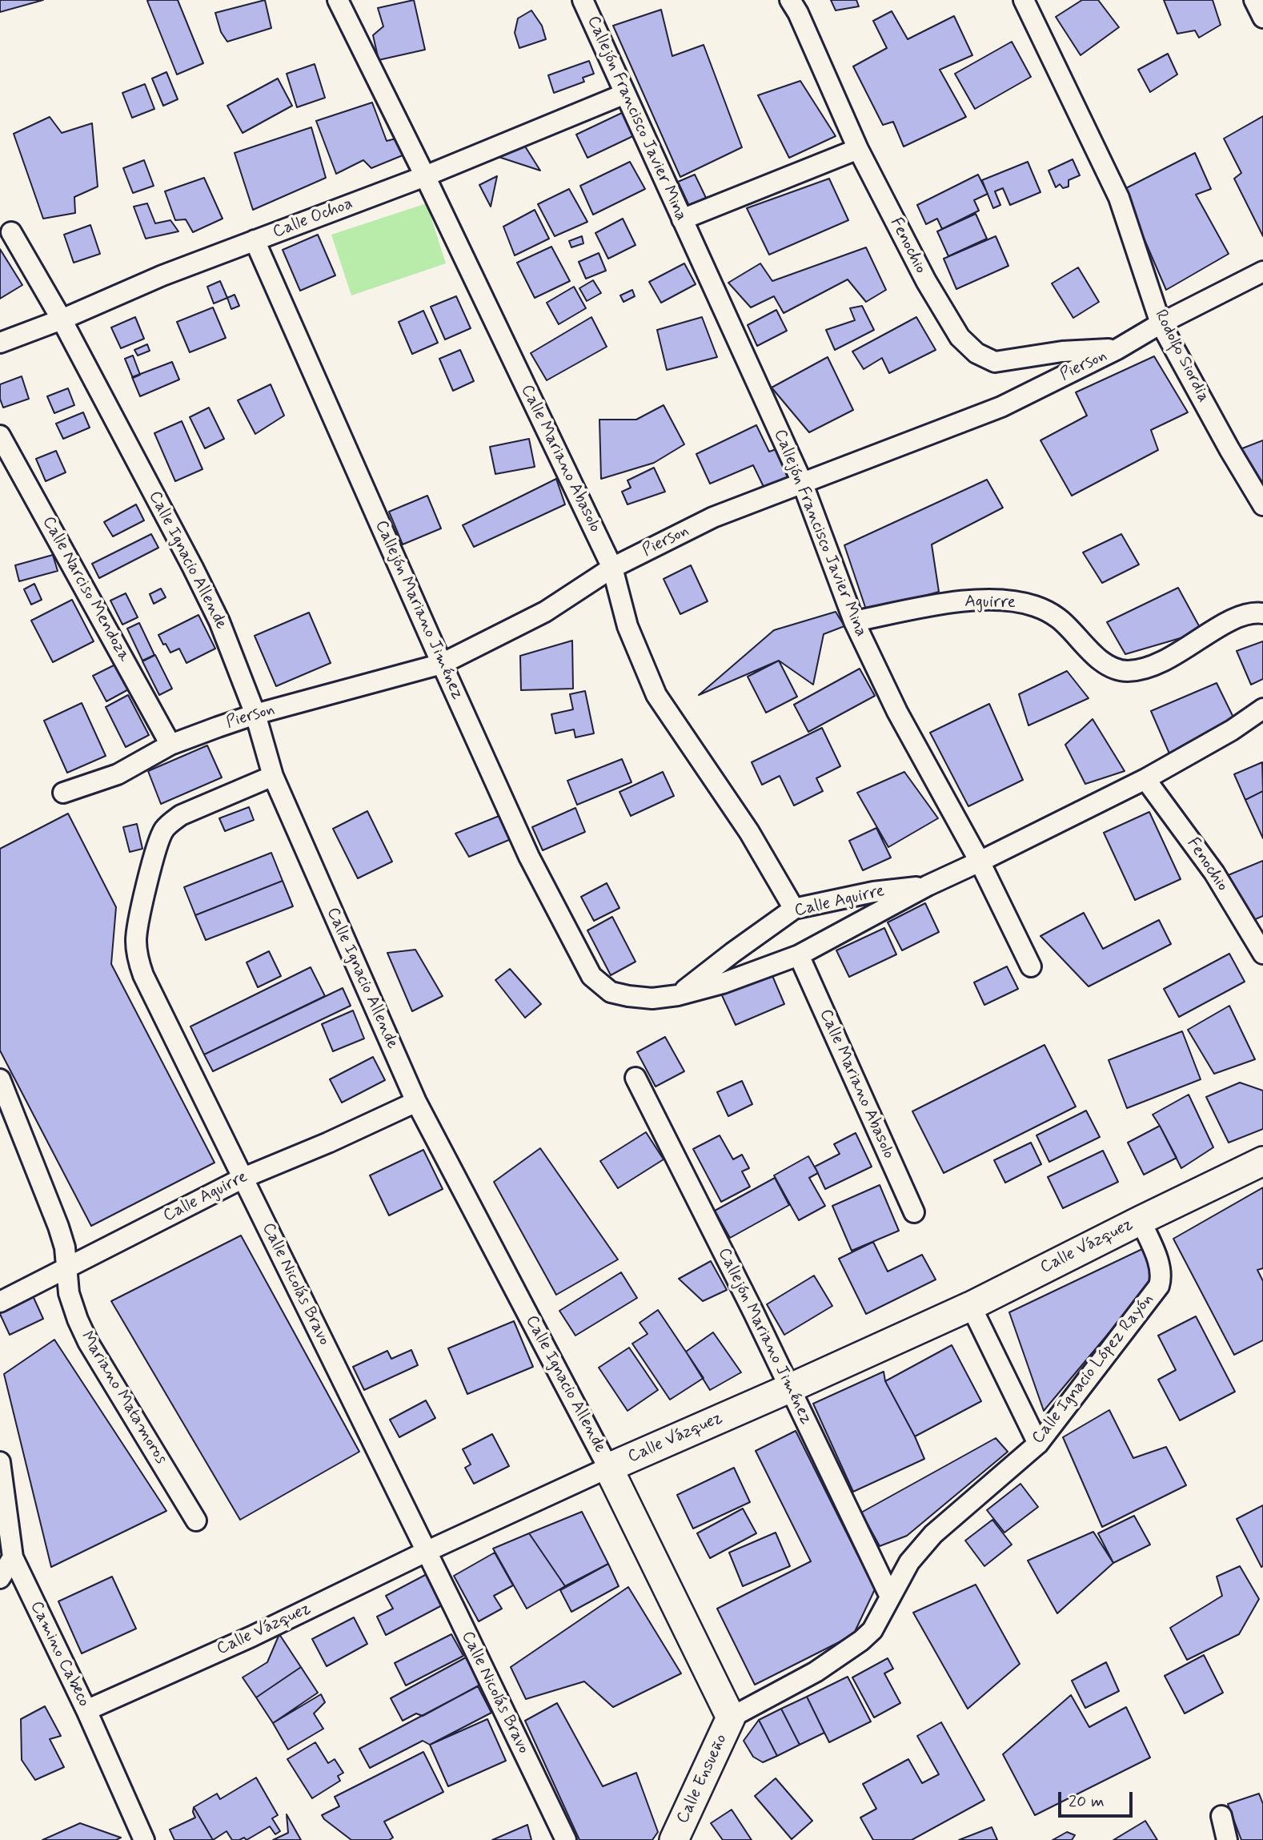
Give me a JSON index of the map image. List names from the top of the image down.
{
  "streets": {
    "street": [
      "Callejón Francisco Javier Mina",
      "Calle Ochoa",
      "Fenochio",
      "Rodolfo Siordia",
      "Pierson",
      "Calle Mariano Abasolo",
      "Calle Ignacio Allende",
      "Calle Narciso Mendoza",
      "Aguirre",
      "Callejón Mariano Jiménez",
      "Calle Aguirre",
      "Calle Vázquez",
      "Calle Nicolás Bravo",
      "Calle Ignacio López Rayón",
      "Mariano Matamoros",
      "Camino Cabeco",
      "Calle Ensueño"
    ]
  },
  "crossings": [
    ["Callejón Francisco Javier Mina", "Calle Ochoa"],
    ["Callejón Francisco Javier Mina", "Pierson"],
    ["Callejón Francisco Javier Mina", "Aguirre"],
    ["Callejón Francisco Javier Mina", "Calle Aguirre"],
    ["Calle Ochoa", "Calle Mariano Abasolo"],
    ["Calle Ochoa", "Calle Ignacio Allende"],
    ["Calle Ochoa", "Callejón Mariano Jiménez"],
    ["Fenochio", "Pierson"],
    ["Fenochio", "Calle Aguirre"],
    ["Rodolfo Siordia", "Pierson"],
    ["Pierson", "Calle Mariano Abasolo"],
    ["Pierson", "Calle Ignacio Allende"],
    ["Pierson", "Calle Narciso Mendoza"],
    ["Pierson", "Callejón Mariano Jiménez"],
    ["Calle Mariano Abasolo", "Calle Aguirre"],
    ["Calle Ignacio Allende", "Calle Aguirre"],
    ["Calle Ignacio Allende", "Calle Vázquez"],
    ["Calle Ignacio Allende", "Calle Nicolás Bravo"],
    ["Calle Ignacio Allende", "Calle Ignacio López Rayón"],
    ["Calle Ignacio Allende", "Calle Ensueño"],
    ["Callejón Mariano Jiménez", "Calle Aguirre"],
    ["Callejón Mariano Jiménez", "Calle Vázquez"],
    ["Callejón Mariano Jiménez", "Calle Ignacio López Rayón"],
    ["Calle Aguirre", "Calle Nicolás Bravo"],
    ["Calle Aguirre", "Mariano Matamoros"],
    ["Calle Vázquez", "Calle Nicolás Bravo"],
    ["Calle Vázquez", "Calle Ignacio López Rayón"],
    ["Calle Vázquez", "Camino Cabeco"],
    ["Calle Ignacio López Rayón", "Calle Ensueño"]
  ],
  "scale_bar": "20 m"
}
